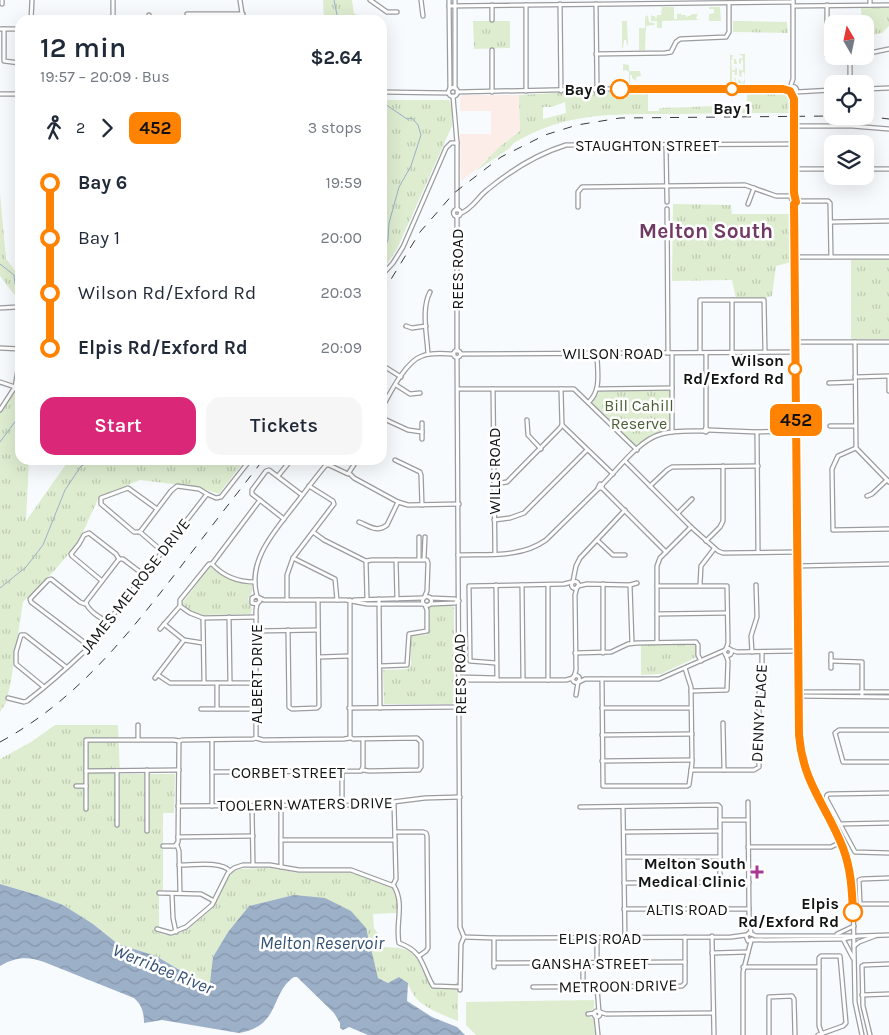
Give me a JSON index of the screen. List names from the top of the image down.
{
  "streets": {
    "street": [
      "STAUGHTON STREET",
      "REES ROAD",
      "WILSON ROAD",
      "WILLS ROAD",
      "JAMES MELROSE DRIVE",
      "ALBERT DRIVE",
      "DENNY PLACE",
      "CORBET STREET",
      "TOOLERN WATERS DRIVE",
      "ALTIS ROAD",
      "ELPIS ROAD",
      "GANSHA STREET",
      "METROON DRIVE"
    ]
  },
  "crossings": [
    ["STAUGHTON STREET", "REES ROAD"],
    ["REES ROAD", "WILSON ROAD"],
    ["REES ROAD", "TOOLERN WATERS DRIVE"],
    ["REES ROAD", "ELPIS ROAD"],
    ["ELPIS ROAD", "GANSHA STREET"],
    ["ELPIS ROAD", "METROON DRIVE"],
    ["GANSHA STREET", "METROON DRIVE"]
  ],
  "districts": ["Melton South"],
  "water": ["Melton Reservoir", "Werribee River"],
  "parks": ["Bill Cahill Reserve"],
  "places": {
    "other": [
      "Bay 6",
      "Bay 1",
      "Wilson Rd/Exford Rd",
      "Elpis Rd/Exford Rd"
    ],
    "health": ["Melton South Medical Clinic"]
  },
  "lines": ["bus line 452"],
  "north": "top",
  "page": {
    "on_map": "452",
    "heading": ["12 min", "19:57 – 20:09 · Bus", "$2.64"],
    "legs": ["2", "452", "3 stops"],
    "list": [
      {
        "name": "Bay 6",
        "value": "19:59"
      },
      {
        "name": "Bay 1",
        "value": "20:00"
      },
      {
        "name": "Wilson Rd/Exford Rd",
        "value": "20:03"
      },
      {
        "name": "Elpis Rd/Exford Rd",
        "value": "20:09"
      }
    ],
    "buttons": ["Start", "Tickets"]
  }
}
